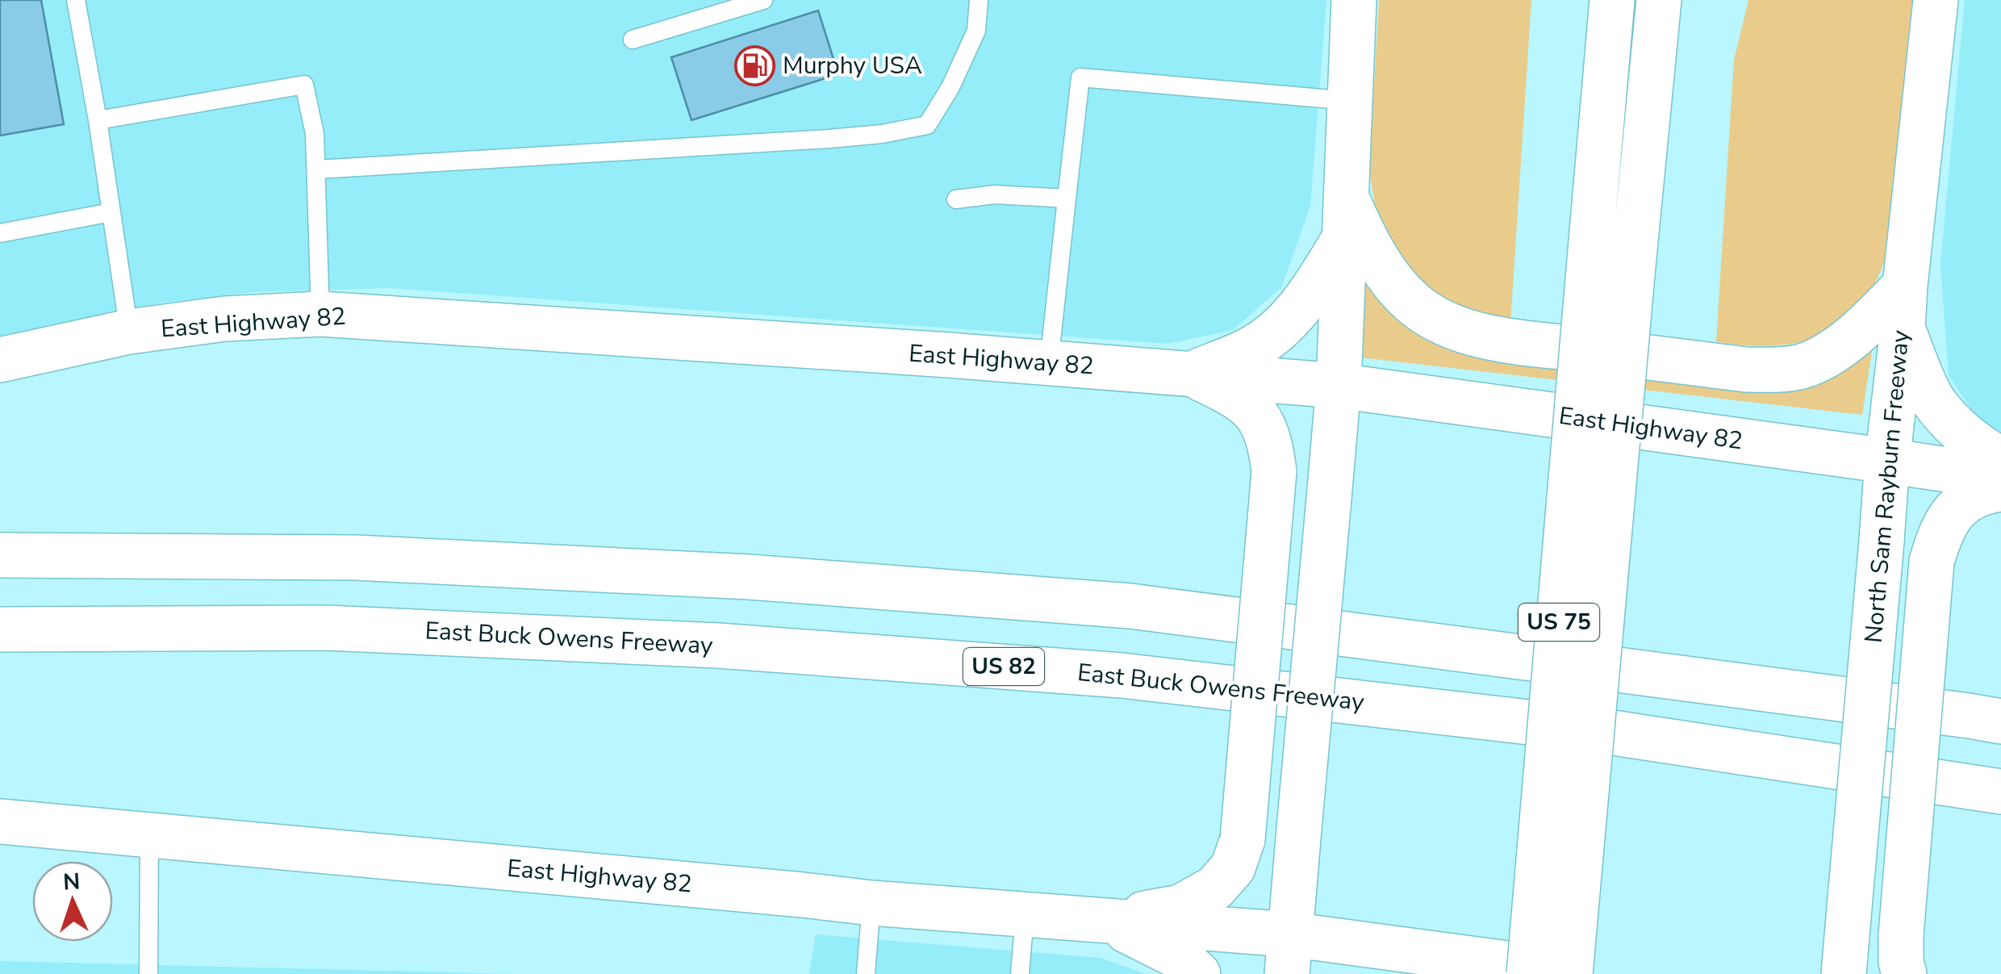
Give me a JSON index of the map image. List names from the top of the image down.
{
  "streets": {
    "main road": [
      "East Highway 82",
      "North Sam Rayburn Freeway",
      "US 75",
      "East Buck Owens Freeway",
      "US 82"
    ]
  },
  "crossings": [
    ["East Highway 82", "North Sam Rayburn Freeway"]
  ],
  "places": {
    "fuel station": ["Murphy USA"]
  },
  "north": "top"
}
